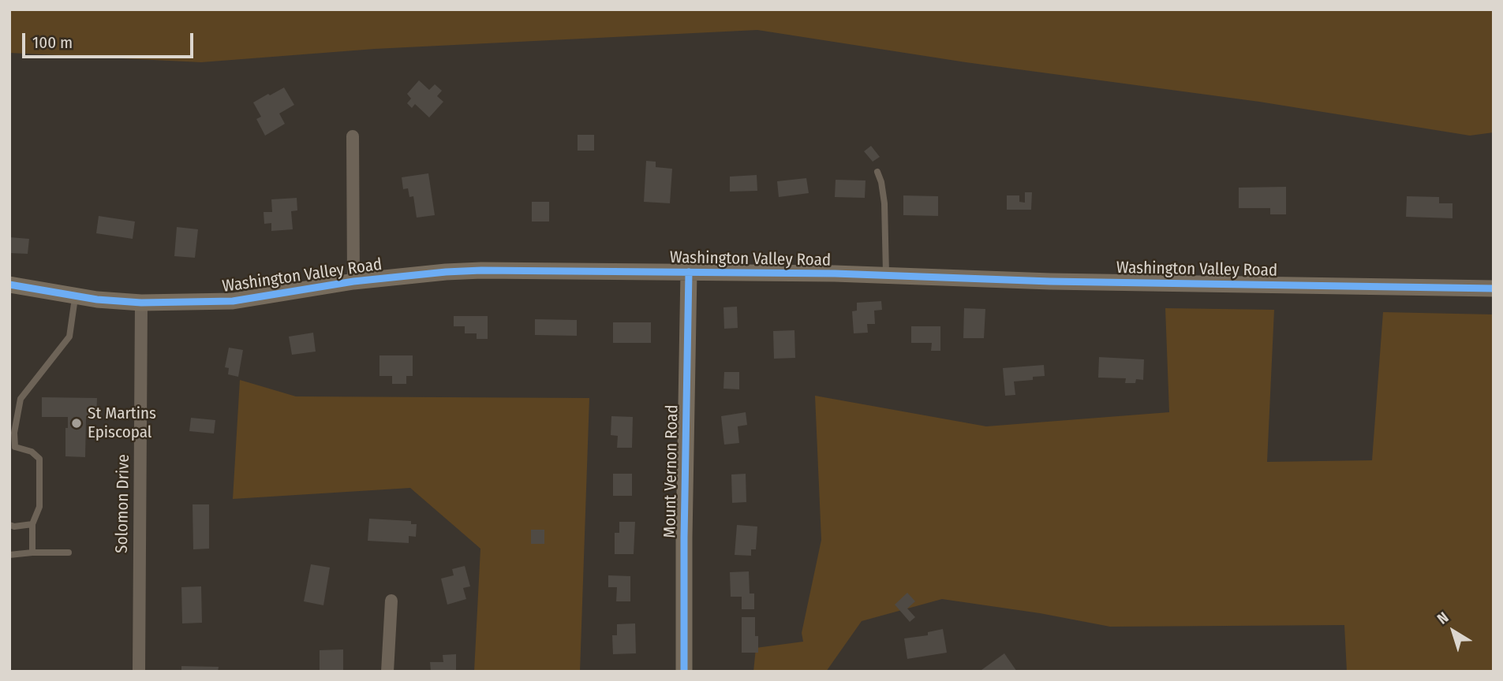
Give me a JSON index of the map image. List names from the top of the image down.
{
  "streets": {
    "street": ["Washington Valley Road", "Mount Vernon Road", "Solomon Drive"]
  },
  "crossings": [
    ["Washington Valley Road", "Mount Vernon Road"],
    ["Washington Valley Road", "Solomon Drive"]
  ],
  "places": ["St Martins Episcopal"],
  "scale_bar": "100 m",
  "north": "top left"
}
